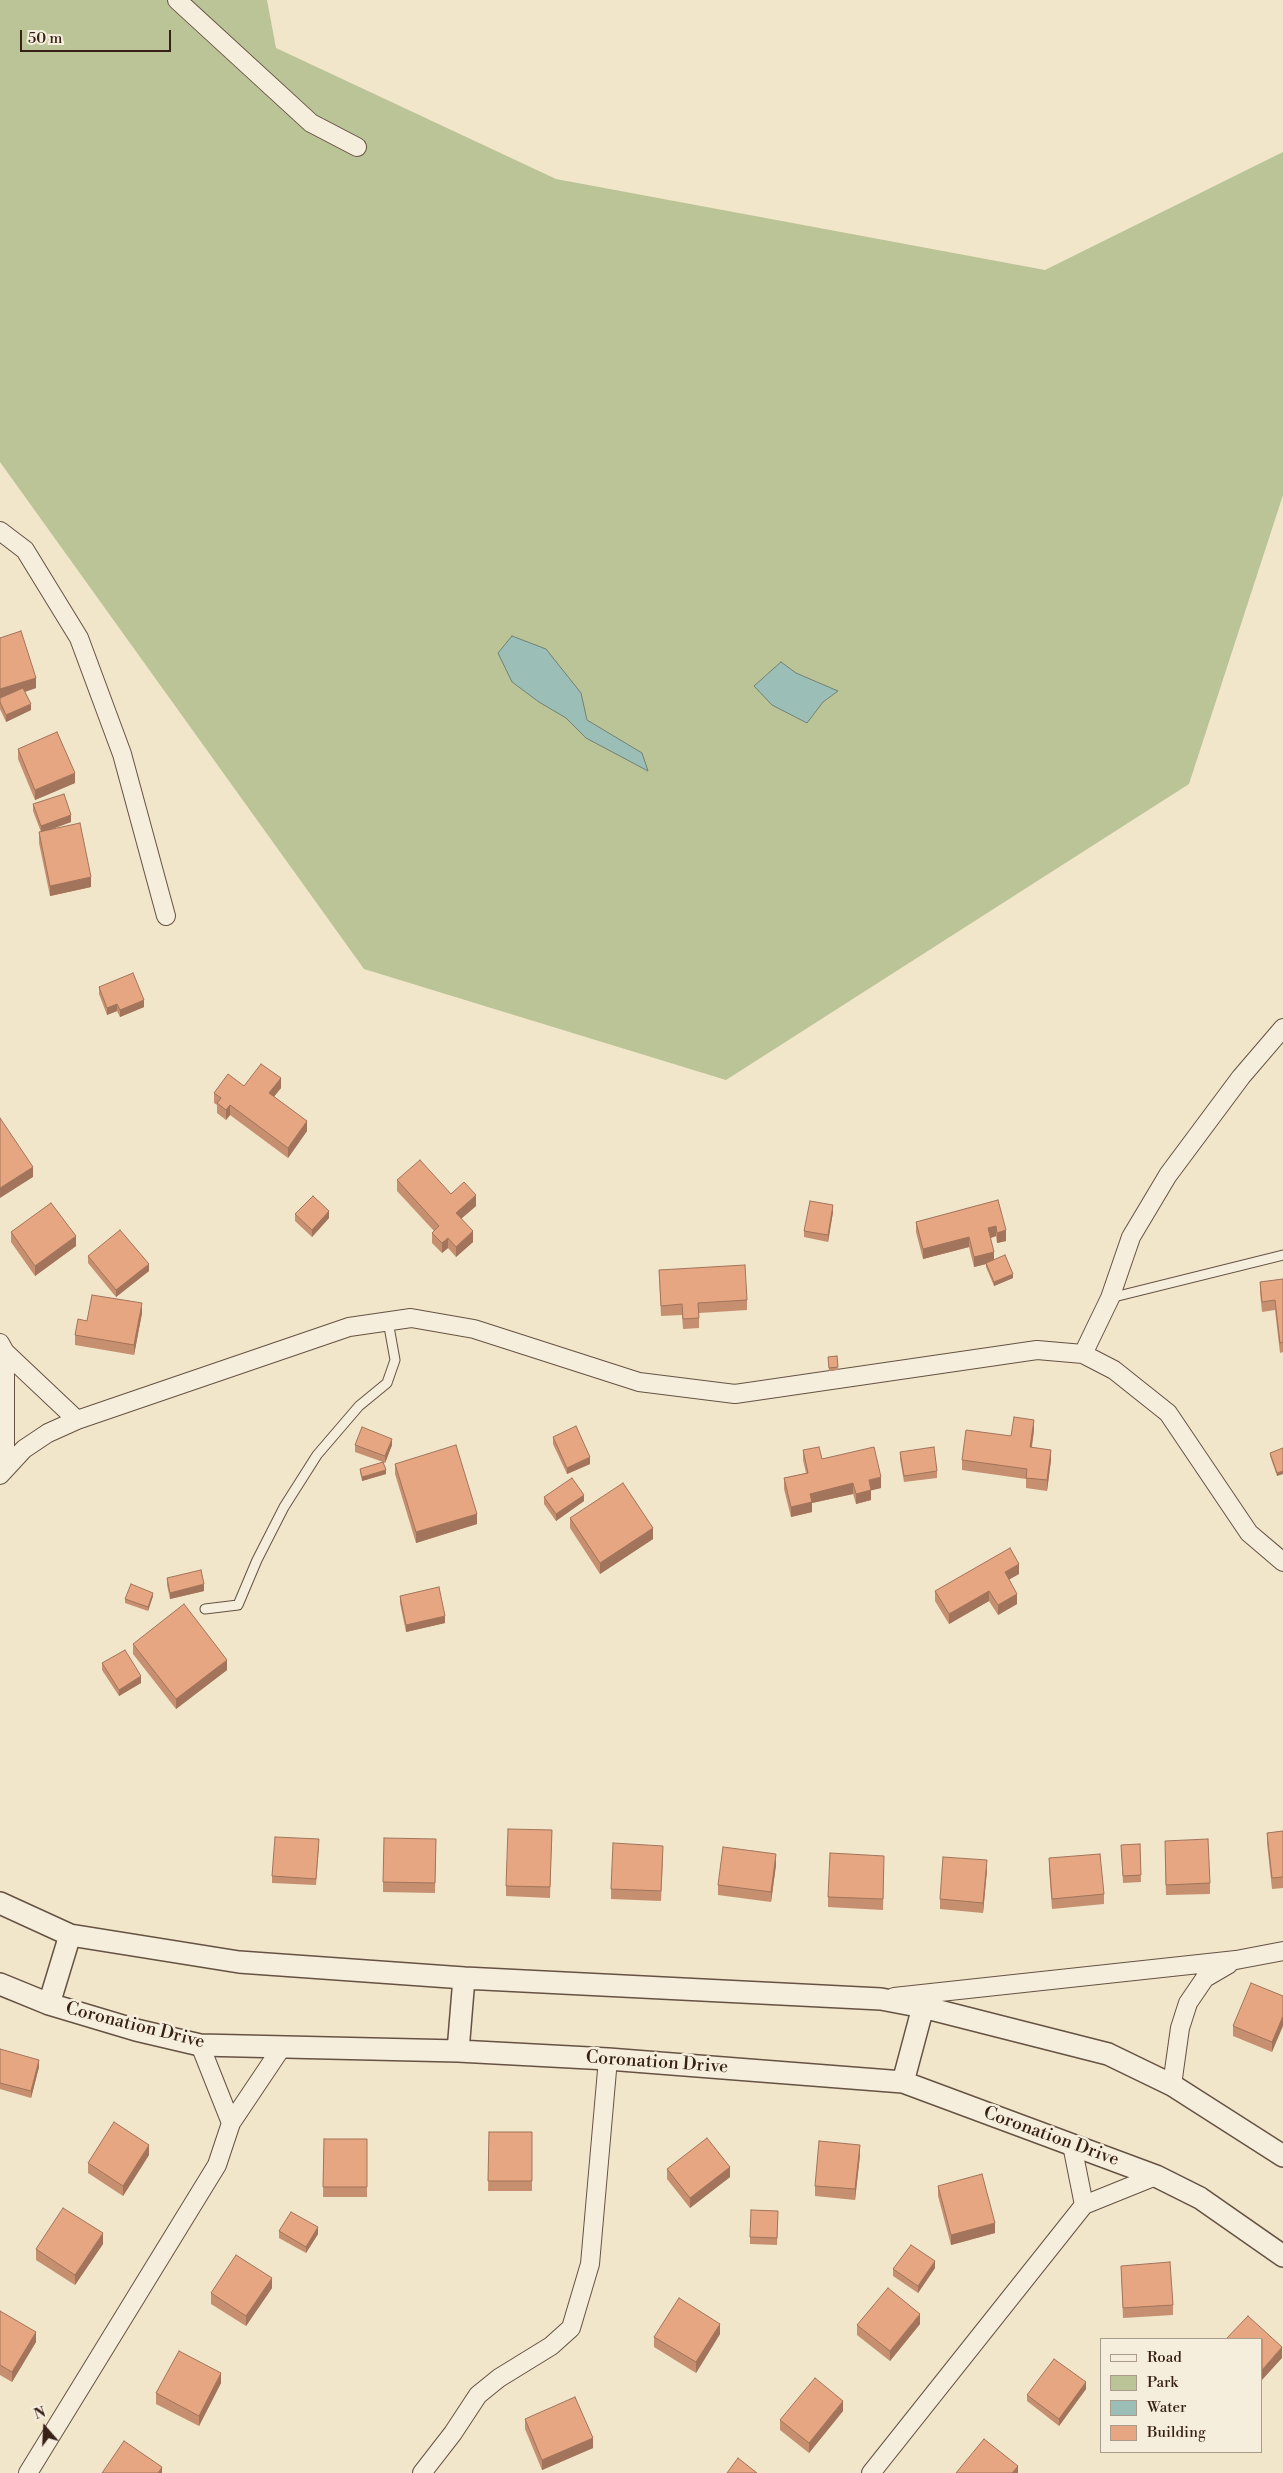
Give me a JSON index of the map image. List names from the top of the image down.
{
  "streets": {
    "street": ["Coronation Drive"]
  },
  "legend": [
    "Road",
    "Park",
    "Water",
    "Building"
  ],
  "scale_bar": "50 m",
  "north": "top"
}
